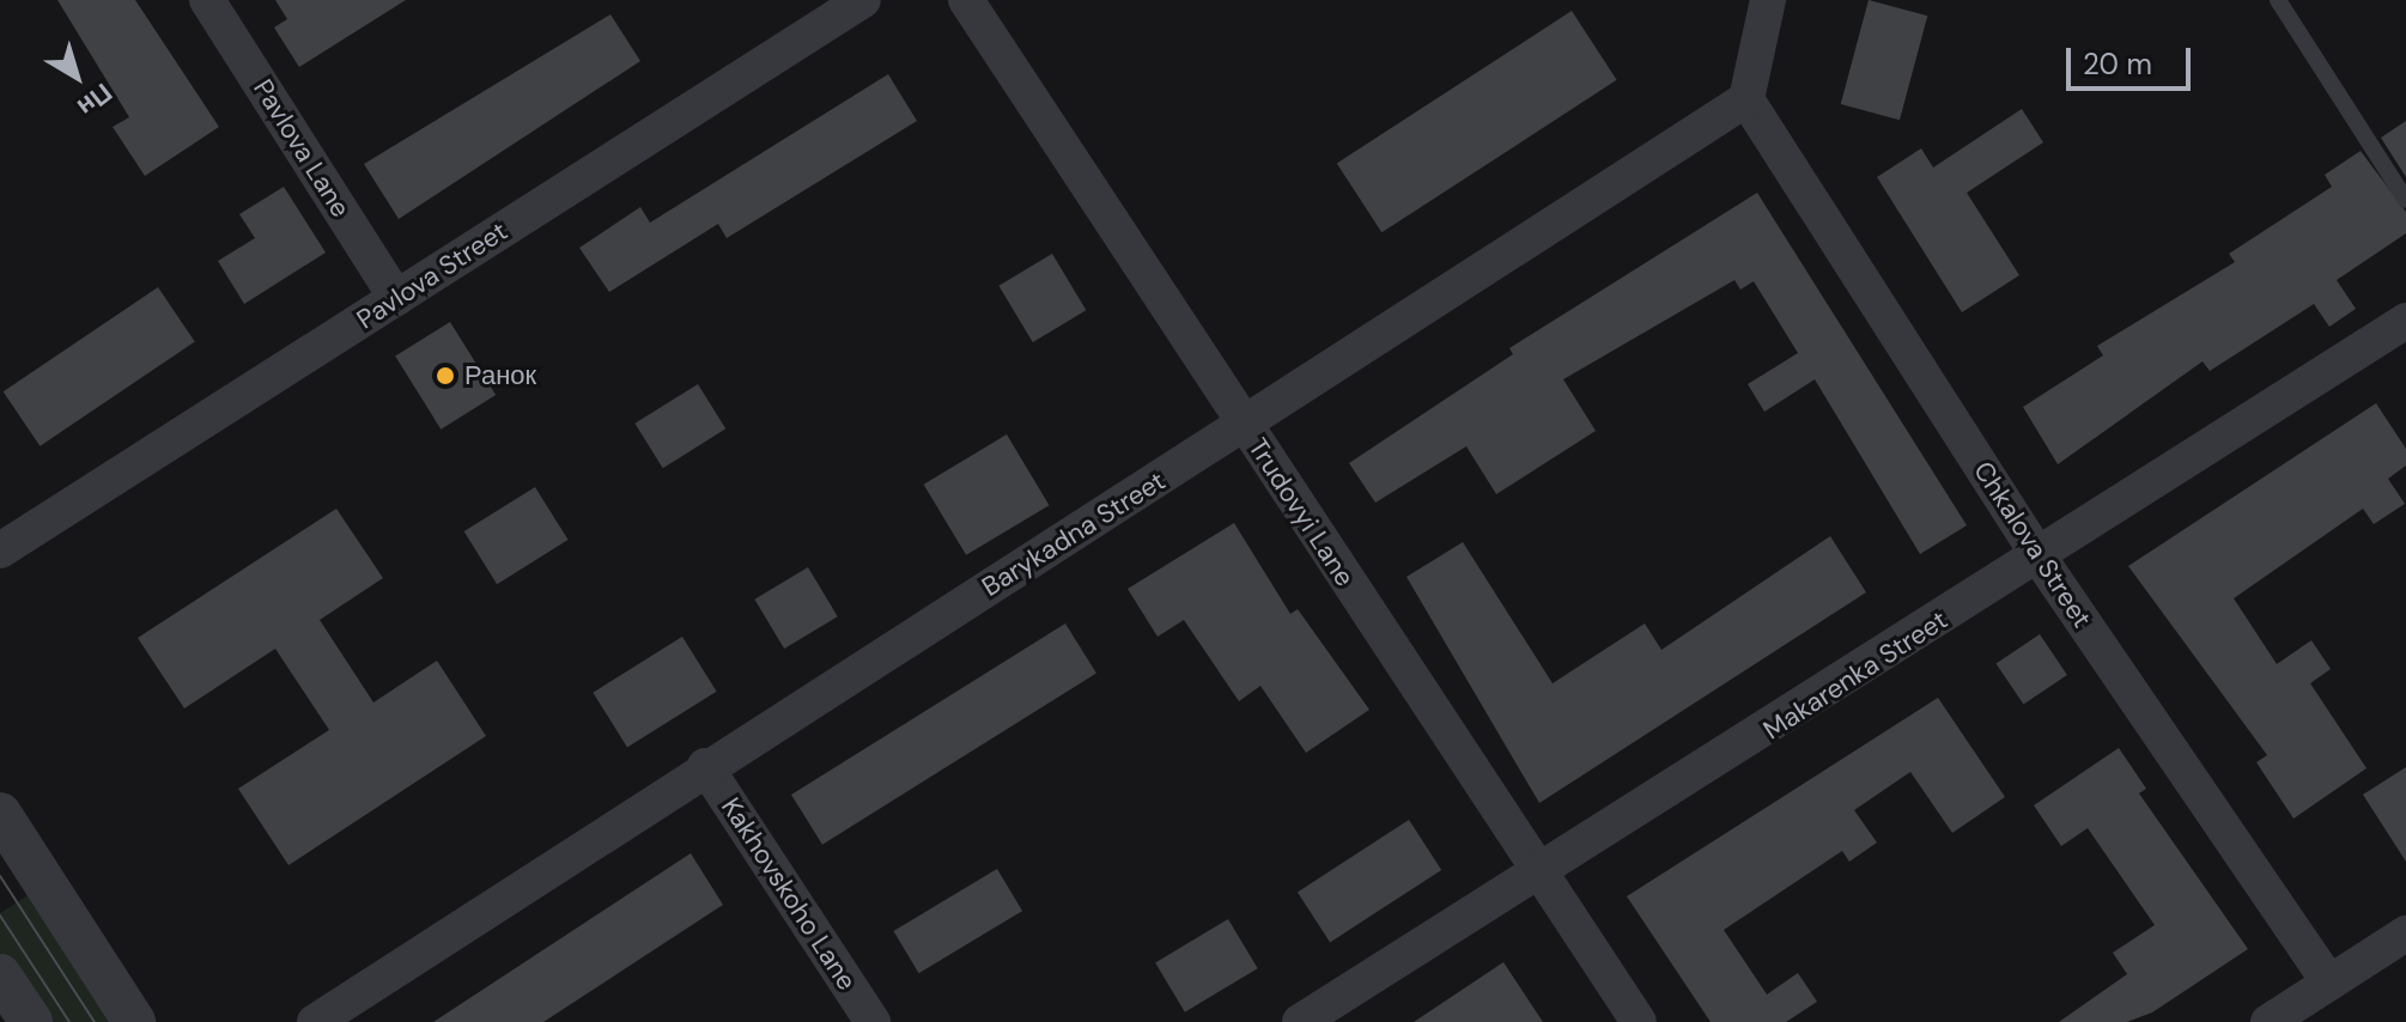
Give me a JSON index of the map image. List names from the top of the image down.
{
  "streets": {
    "street": [
      "Pavlova Lane",
      "Pavlova Street",
      "Trudovyi Lane",
      "Barykadna Street",
      "Chkalova Street",
      "Makarenka Street",
      "Kakhovskoho Lane"
    ]
  },
  "crossings": [
    ["Pavlova Lane", "Pavlova Street"],
    ["Trudovyi Lane", "Barykadna Street"],
    ["Trudovyi Lane", "Makarenka Street"],
    ["Barykadna Street", "Chkalova Street"],
    ["Barykadna Street", "Kakhovskoho Lane"],
    ["Chkalova Street", "Makarenka Street"]
  ],
  "places": ["Ранок"],
  "scale_bar": "20 m",
  "north": "bottom right"
}
